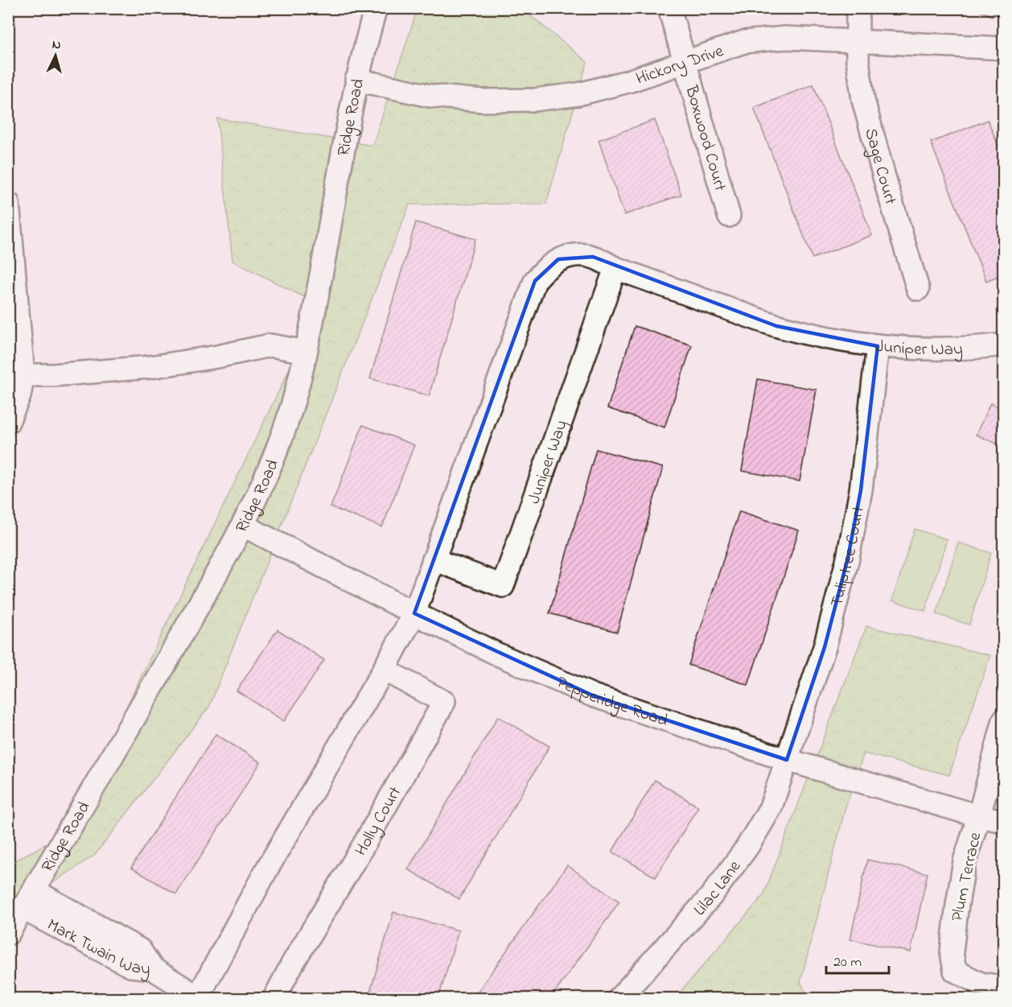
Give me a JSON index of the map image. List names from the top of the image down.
{
  "streets": {
    "street": [
      "Hickory Drive",
      "Ridge Road",
      "Boxwood Court",
      "Sage Court",
      "Juniper Way",
      "Tuliptree Court",
      "Pepperidge Road",
      "Holly Court",
      "Plum Terrace",
      "Lilac Lane",
      "Mark Twain Way"
    ]
  },
  "crossings": [
    ["Hickory Drive", "Ridge Road"],
    ["Hickory Drive", "Boxwood Court"],
    ["Hickory Drive", "Sage Court"],
    ["Ridge Road", "Pepperidge Road"],
    ["Ridge Road", "Mark Twain Way"],
    ["Juniper Way", "Tuliptree Court"],
    ["Juniper Way", "Pepperidge Road"],
    ["Tuliptree Court", "Pepperidge Road"],
    ["Tuliptree Court", "Lilac Lane"],
    ["Pepperidge Road", "Plum Terrace"],
    ["Pepperidge Road", "Lilac Lane"]
  ],
  "scale_bar": "20 m",
  "north": "top"
}
